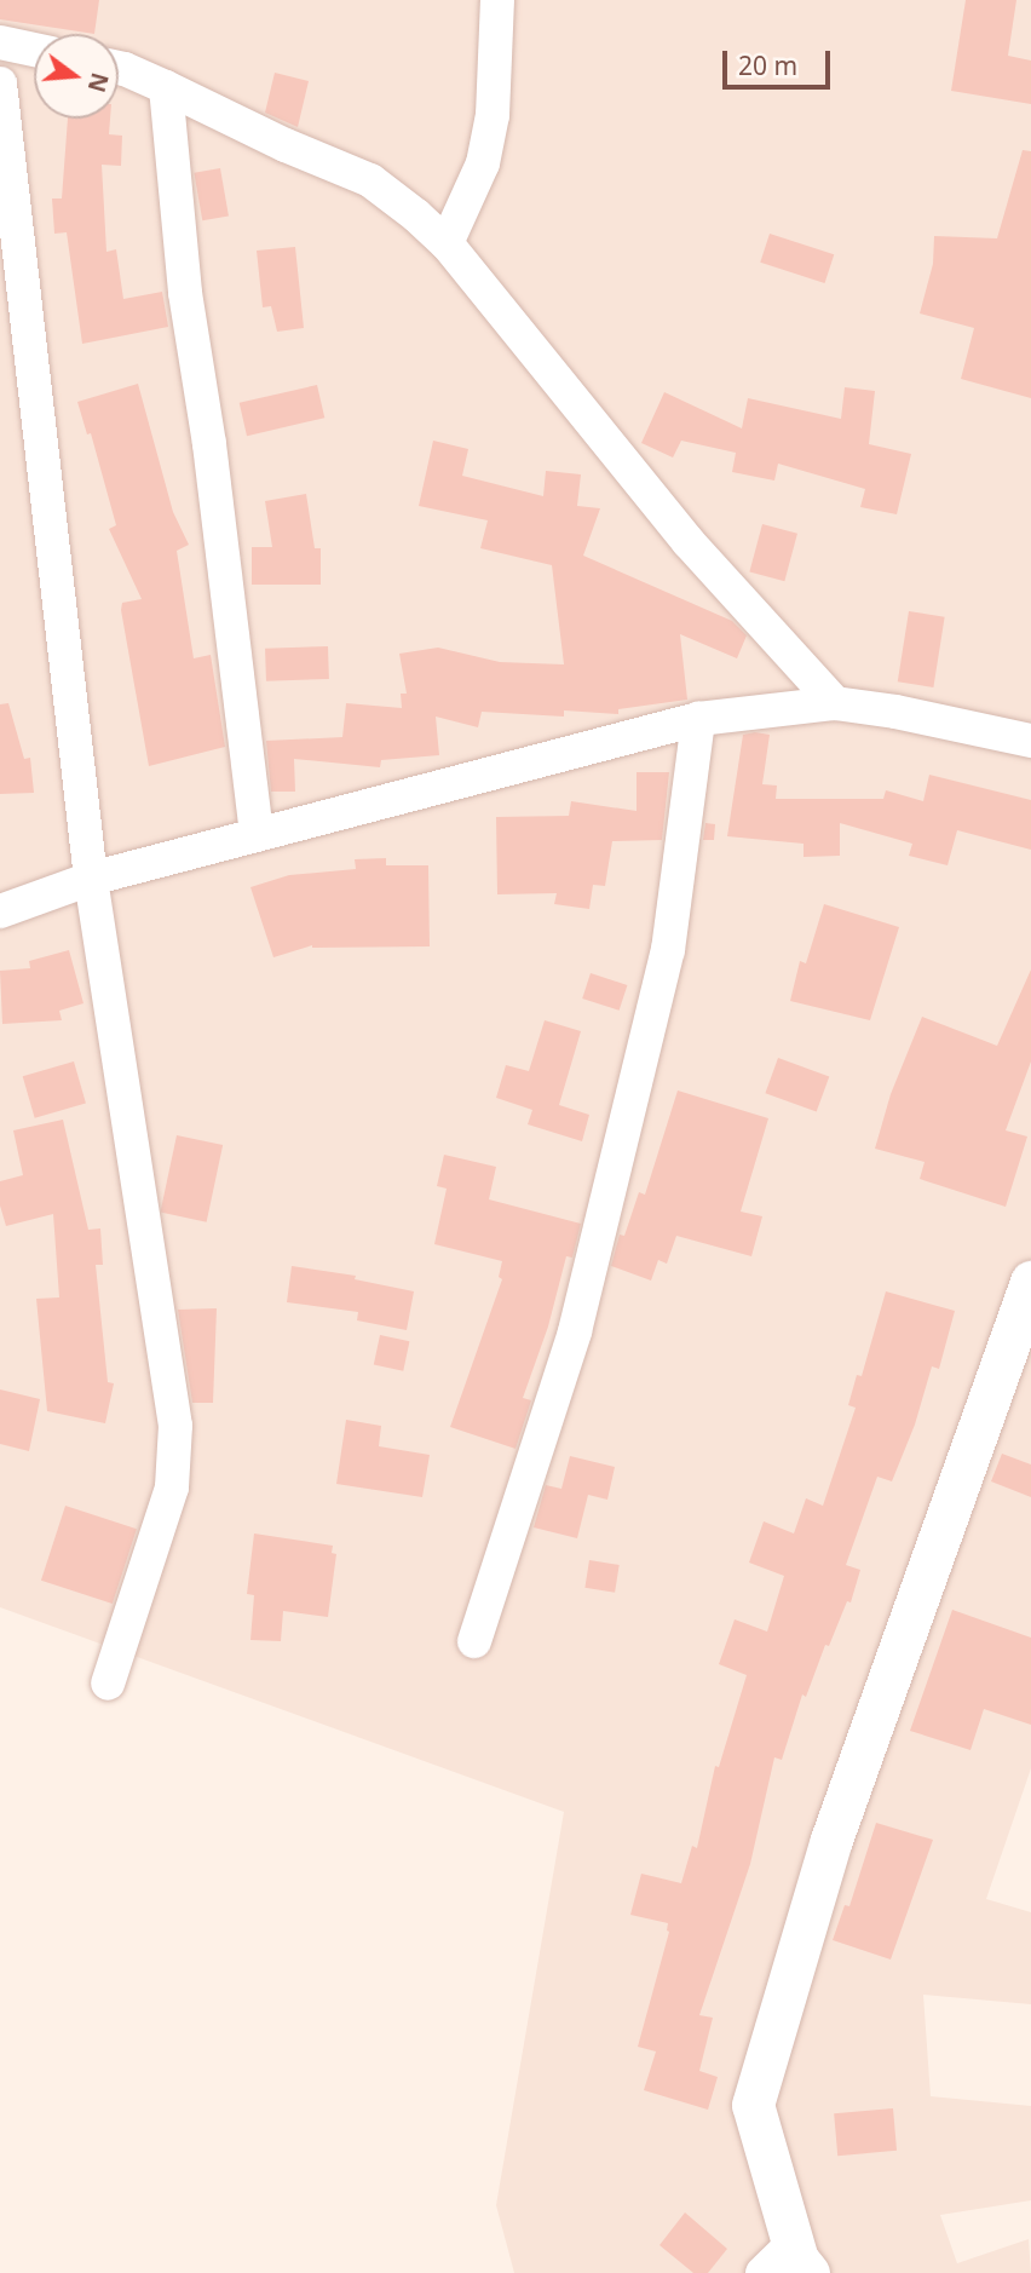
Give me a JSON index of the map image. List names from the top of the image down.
{
  "scale_bar": "20 m",
  "north": "right"
}
